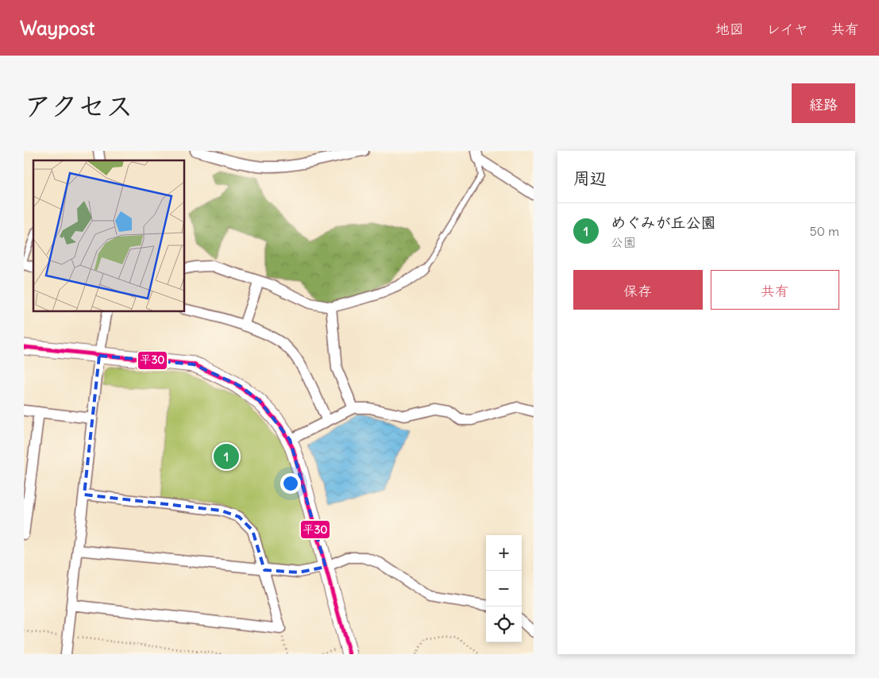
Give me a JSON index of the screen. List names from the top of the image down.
{
  "lines": ["transit line 平30"],
  "page": {
    "header": "Waypost",
    "nav": ["地図", "レイヤ", "共有"],
    "title": "アクセス",
    "buttons": [
      "経路",
      ["保存", "共有"]
    ],
    "heading": "周辺",
    "list": [
      {
        "mark": "1",
        "name": "めぐみが丘公園",
        "note": "公園",
        "value": "50 m"
      }
    ],
    "pins": "1",
    "map_buttons": ["+", "−"]
  }
}
